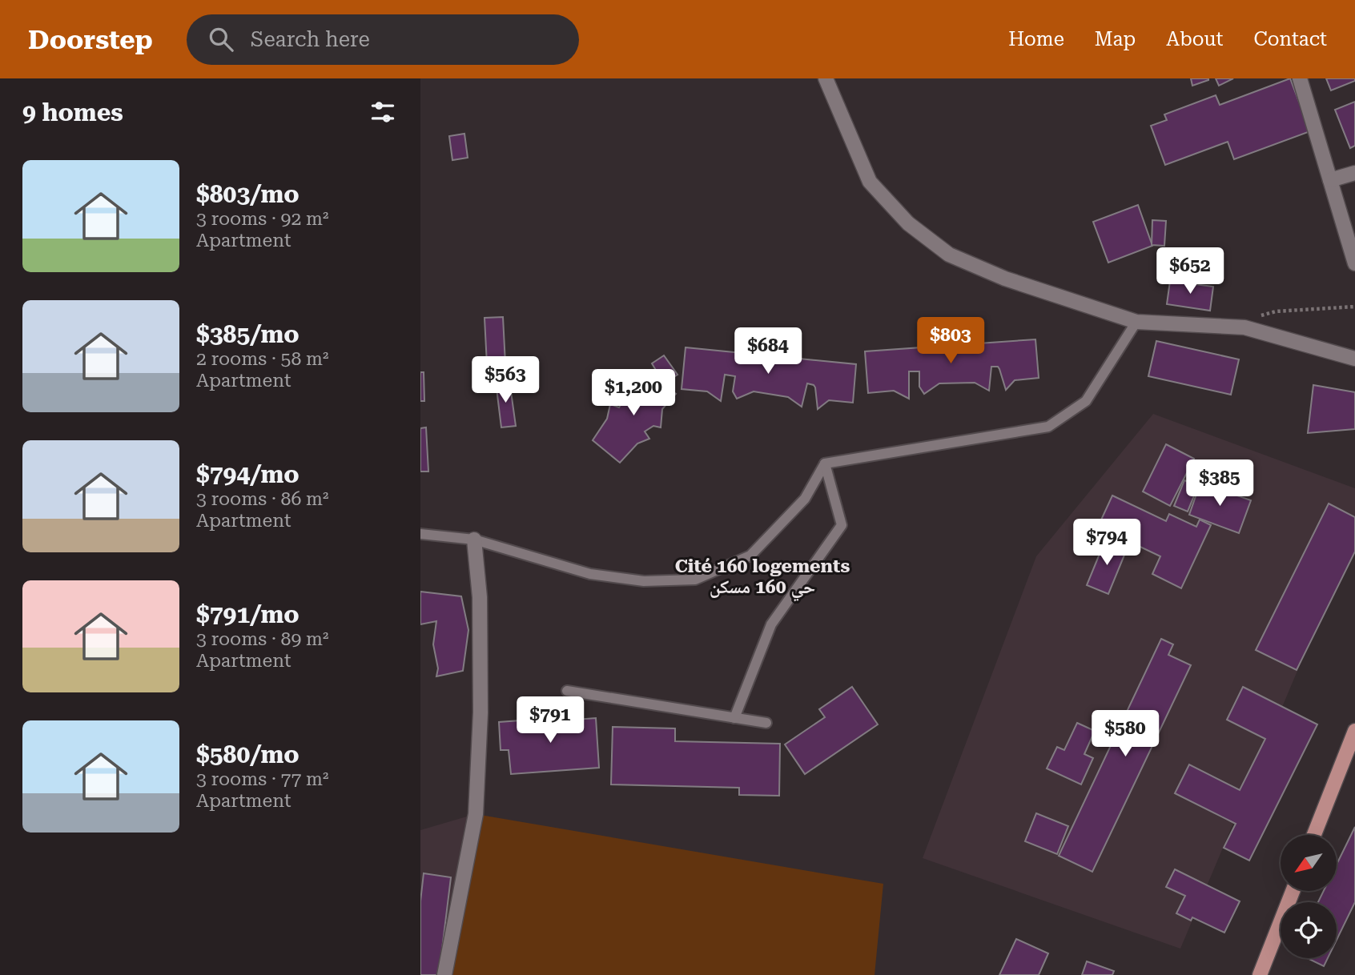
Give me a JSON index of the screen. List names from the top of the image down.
{
  "districts": ["Cité 160 logements حي 160 مسكن"],
  "north": "bottom left",
  "page": {
    "header": "Doorstep",
    "search": "Search here",
    "nav": [
      "Home",
      "Map",
      "About",
      "Contact"
    ],
    "heading": "9 homes",
    "list": [
      {
        "name": "$803/mo",
        "note": "3 rooms · 92 m² · Apartment"
      },
      {
        "name": "$385/mo",
        "note": "2 rooms · 58 m² · Apartment"
      },
      {
        "name": "$794/mo",
        "note": "3 rooms · 86 m² · Apartment"
      },
      {
        "name": "$791/mo",
        "note": "3 rooms · 89 m² · Apartment"
      },
      {
        "name": "$580/mo",
        "note": "3 rooms · 77 m² · Apartment"
      }
    ],
    "price": [
      "$652",
      "$803",
      "$684",
      "$563",
      "$1,200",
      "$385",
      "$794",
      "$791",
      "$580"
    ]
  }
}
